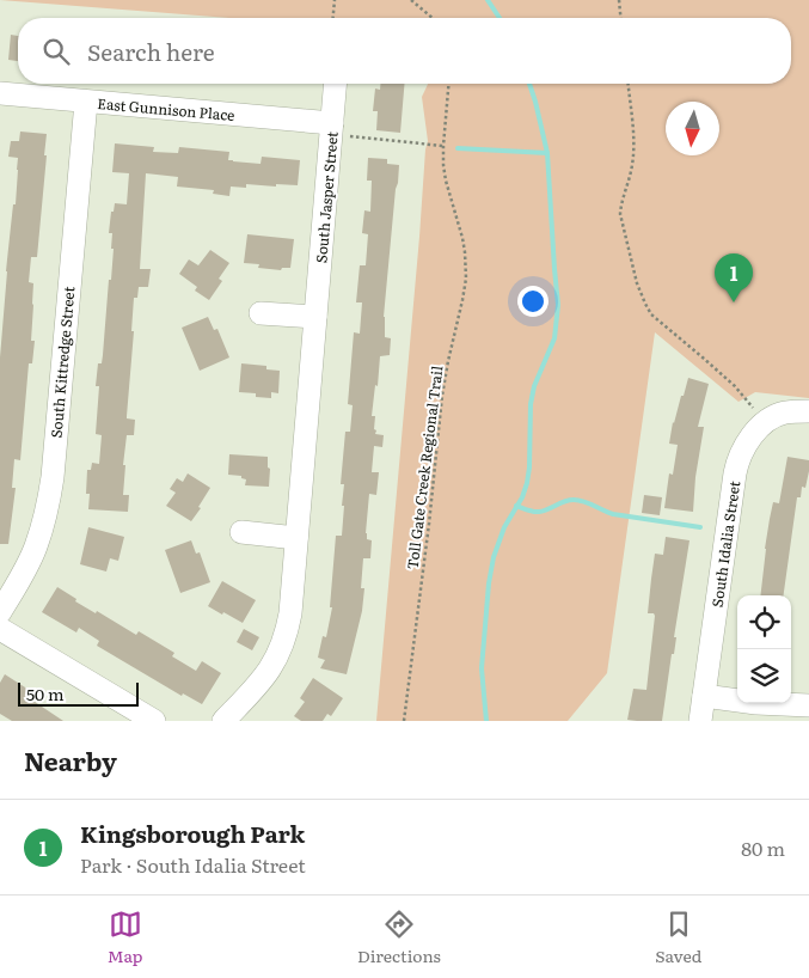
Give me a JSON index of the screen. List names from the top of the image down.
{
  "streets": {
    "street": [
      "East Gunnison Place",
      "South Jasper Street",
      "South Kittredge Street",
      "South Idalia Street"
    ],
    "path": ["Toll Gate Creek Regional Trail"]
  },
  "crossings": [
    ["East Gunnison Place", "South Jasper Street"],
    ["East Gunnison Place", "South Kittredge Street"]
  ],
  "scale_bar": "50 m",
  "north": "bottom",
  "page": {
    "search": "Search here",
    "pins": "1",
    "scale": "50 m",
    "heading": "Nearby",
    "list": [
      {
        "mark": "1",
        "name": "Kingsborough Park",
        "note": "Park · South Idalia Street",
        "value": "80 m"
      }
    ],
    "nav": ["Map", "Directions", "Saved"]
  }
}
